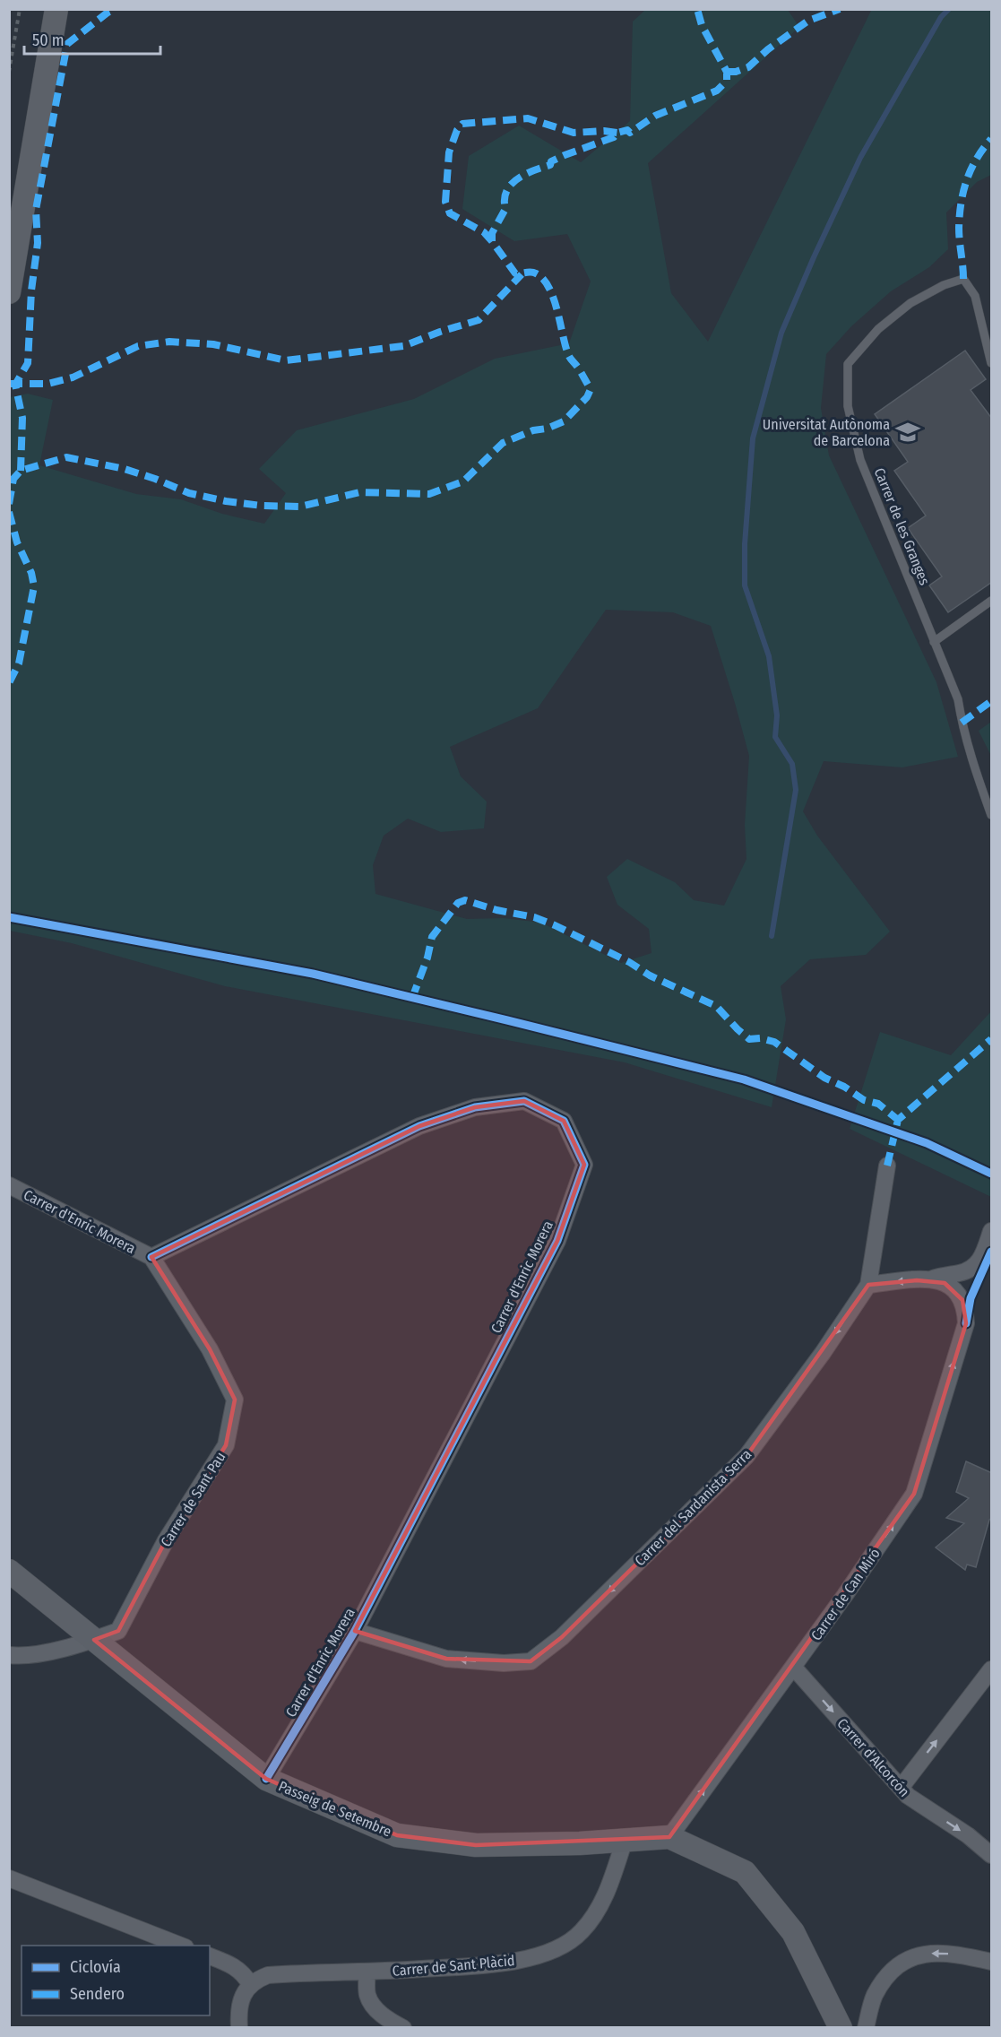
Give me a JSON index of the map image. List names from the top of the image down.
{
  "streets": {
    "street": [
      "Carrer d'Enric Morera",
      "Carrer de Sant Pau",
      "Carrer del Sardanista Serra",
      "Carrer de Can Miró",
      "Carrer d'Alcorcón",
      "Passeig de Setembre",
      "Carrer de Sant Plàcid"
    ],
    "lane": ["Carrer de les Granges"]
  },
  "crossings": [
    ["Carrer d'Enric Morera", "Carrer de Sant Pau"],
    ["Carrer d'Enric Morera", "Carrer del Sardanista Serra"],
    ["Carrer d'Enric Morera", "Passeig de Setembre"],
    ["Carrer de Sant Pau", "Passeig de Setembre"],
    ["Carrer del Sardanista Serra", "Carrer de Can Miró"],
    ["Carrer de Can Miró", "Carrer d'Alcorcón"],
    ["Carrer de Can Miró", "Passeig de Setembre"],
    ["Passeig de Setembre", "Carrer de Sant Plàcid"]
  ],
  "one_way": ["Carrer del Sardanista Serra", "Carrer de Can Miró", "Carrer d'Alcorcón"],
  "places": {
    "school or university": ["Universitat Autònoma de Barcelona"]
  },
  "legend": ["Ciclovía", "Sendero"],
  "scale_bar": "50 m"
}
